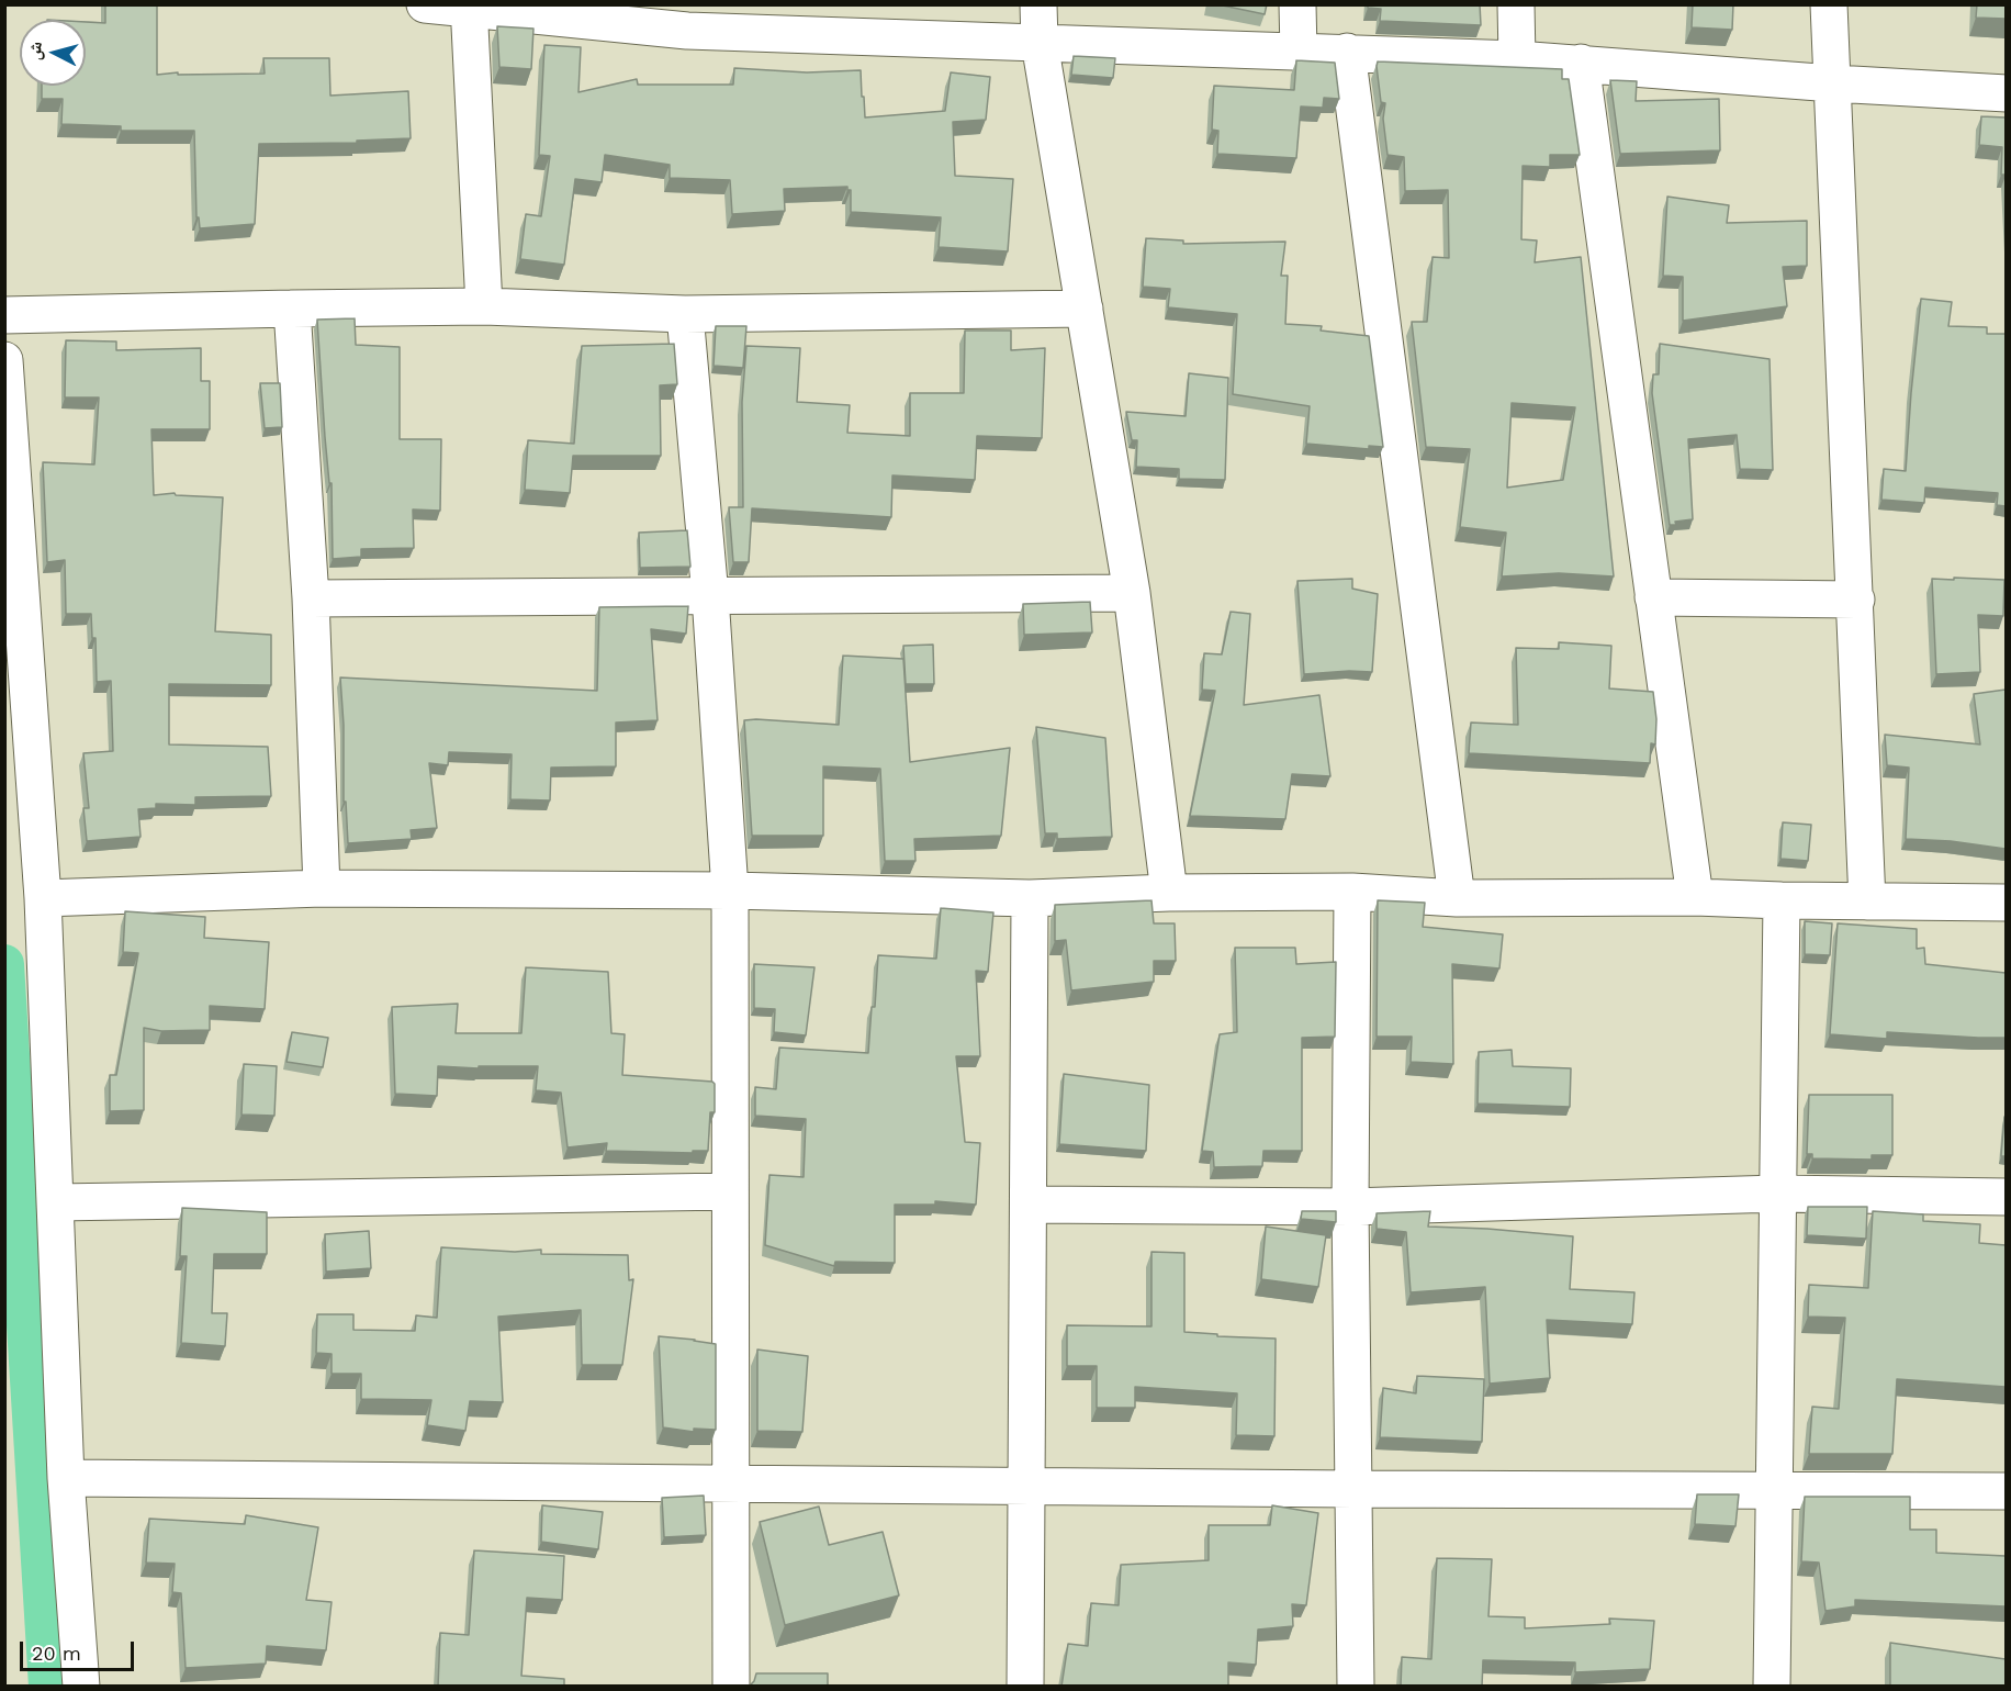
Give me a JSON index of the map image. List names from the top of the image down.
{
  "scale_bar": "20 m",
  "north": "left"
}
